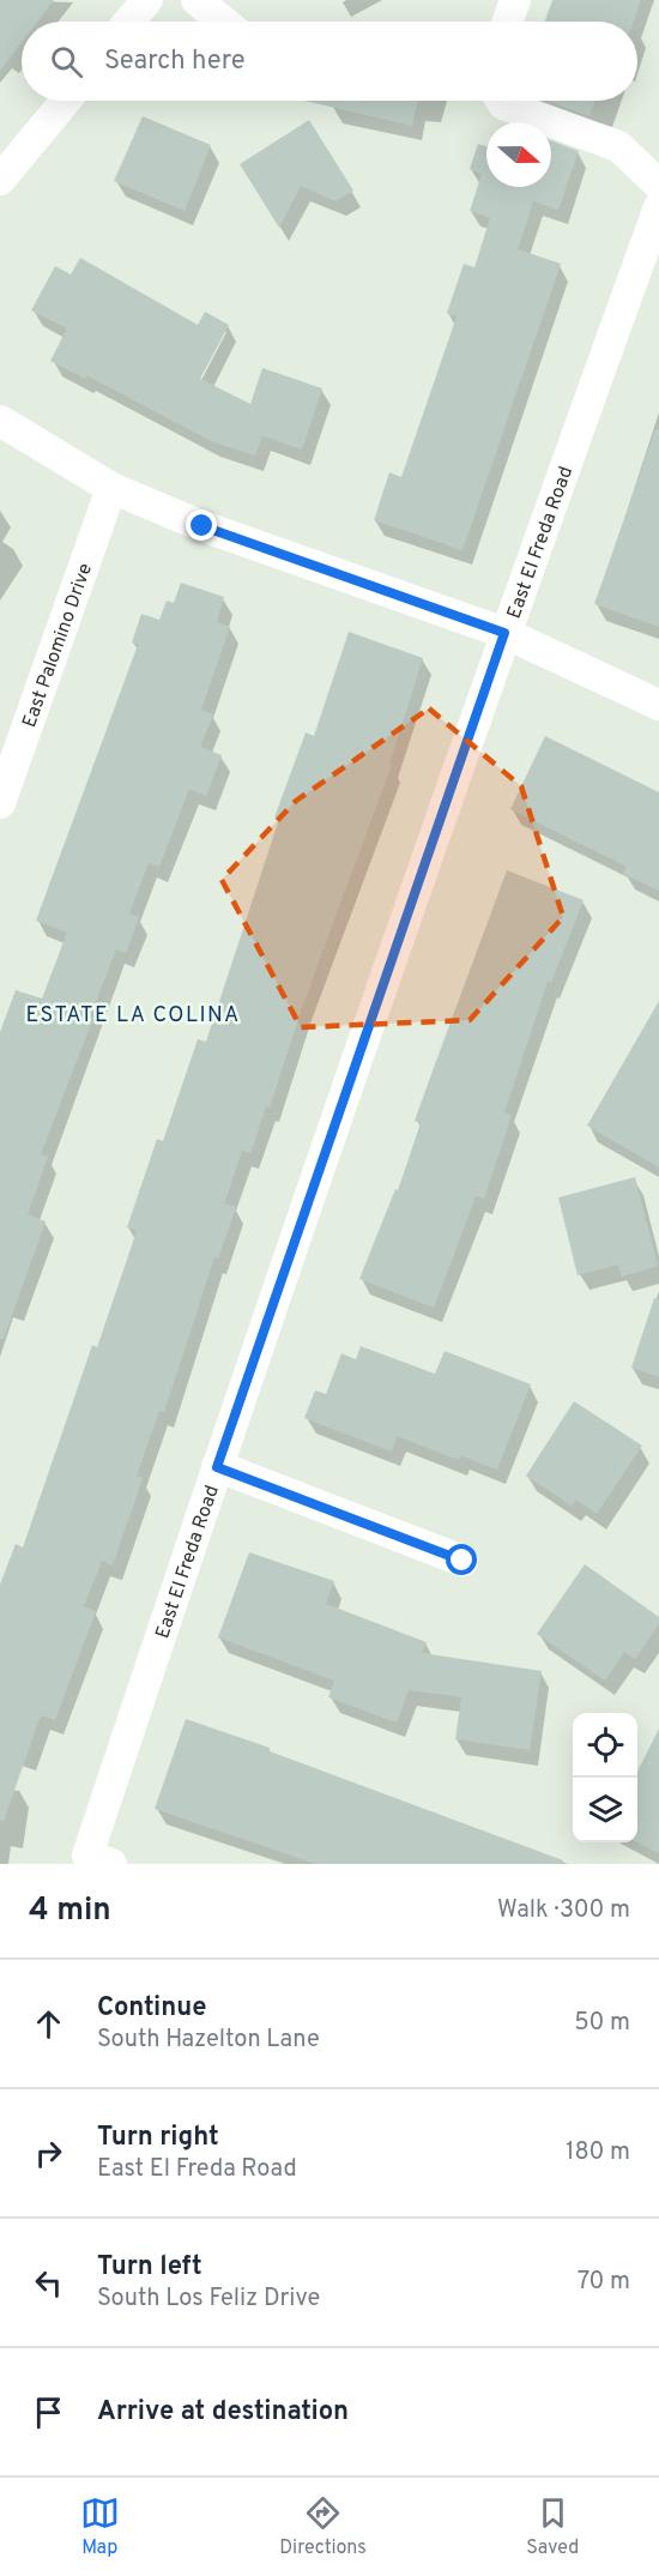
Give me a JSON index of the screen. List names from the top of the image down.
{
  "streets": {
    "street": ["East El Freda Road", "East Palomino Drive"]
  },
  "districts": ["ESTATE LA COLINA"],
  "north": "right",
  "page": {
    "search": "Search here",
    "heading": ["4 min", "Walk · 300 m"],
    "list": [
      ["Continue", "South Hazelton Lane", "50 m"],
      ["Turn right", "East El Freda Road", "180 m"],
      ["Turn left", "South Los Feliz Drive", "70 m"],
      "Arrive at destination"
    ],
    "nav": ["Map", "Directions", "Saved"]
  }
}
